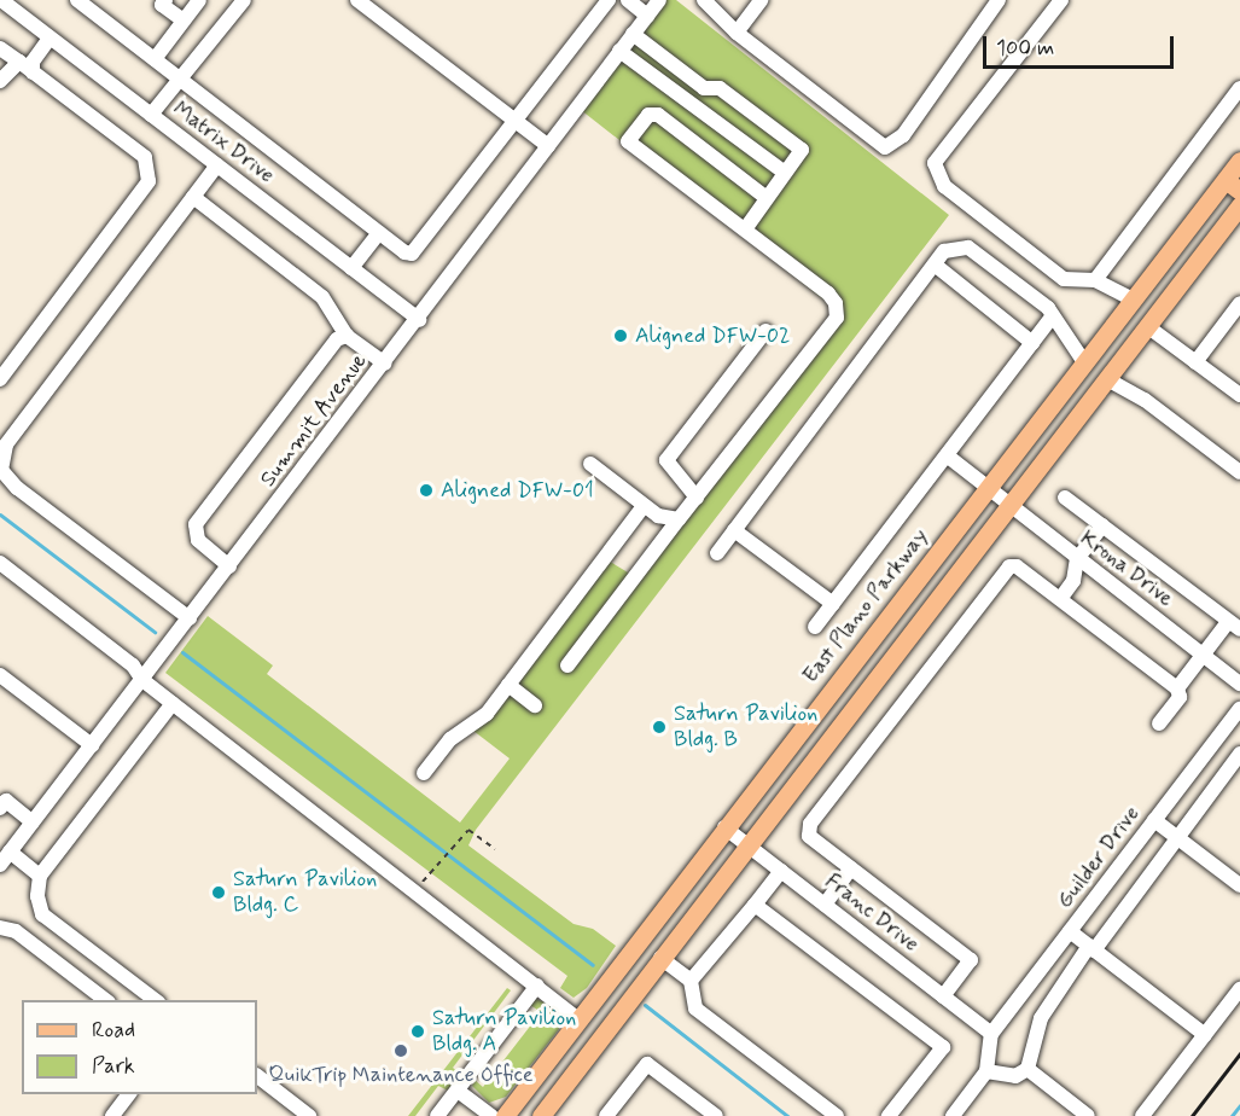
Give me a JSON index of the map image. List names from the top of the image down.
{
  "streets": {
    "main road": ["East Plano Parkway"],
    "street": [
      "Matrix Drive",
      "Summit Avenue",
      "Krona Drive",
      "Guilder Drive",
      "Franc Drive"
    ]
  },
  "crossings": [
    ["Matrix Drive", "Summit Avenue"],
    ["Krona Drive", "East Plano Parkway"],
    ["East Plano Parkway", "Franc Drive"],
    ["Guilder Drive", "Franc Drive"]
  ],
  "places": [
    "Aligned DFW-02",
    "Aligned DFW-01",
    "Saturn Pavilion Bldg. B",
    "Saturn Pavilion Bldg. C",
    "Saturn Pavilion Bldg. A",
    "QuikTrip Maintenance Office"
  ],
  "legend": ["Road", "Park"],
  "scale_bar": "100 m"
}
